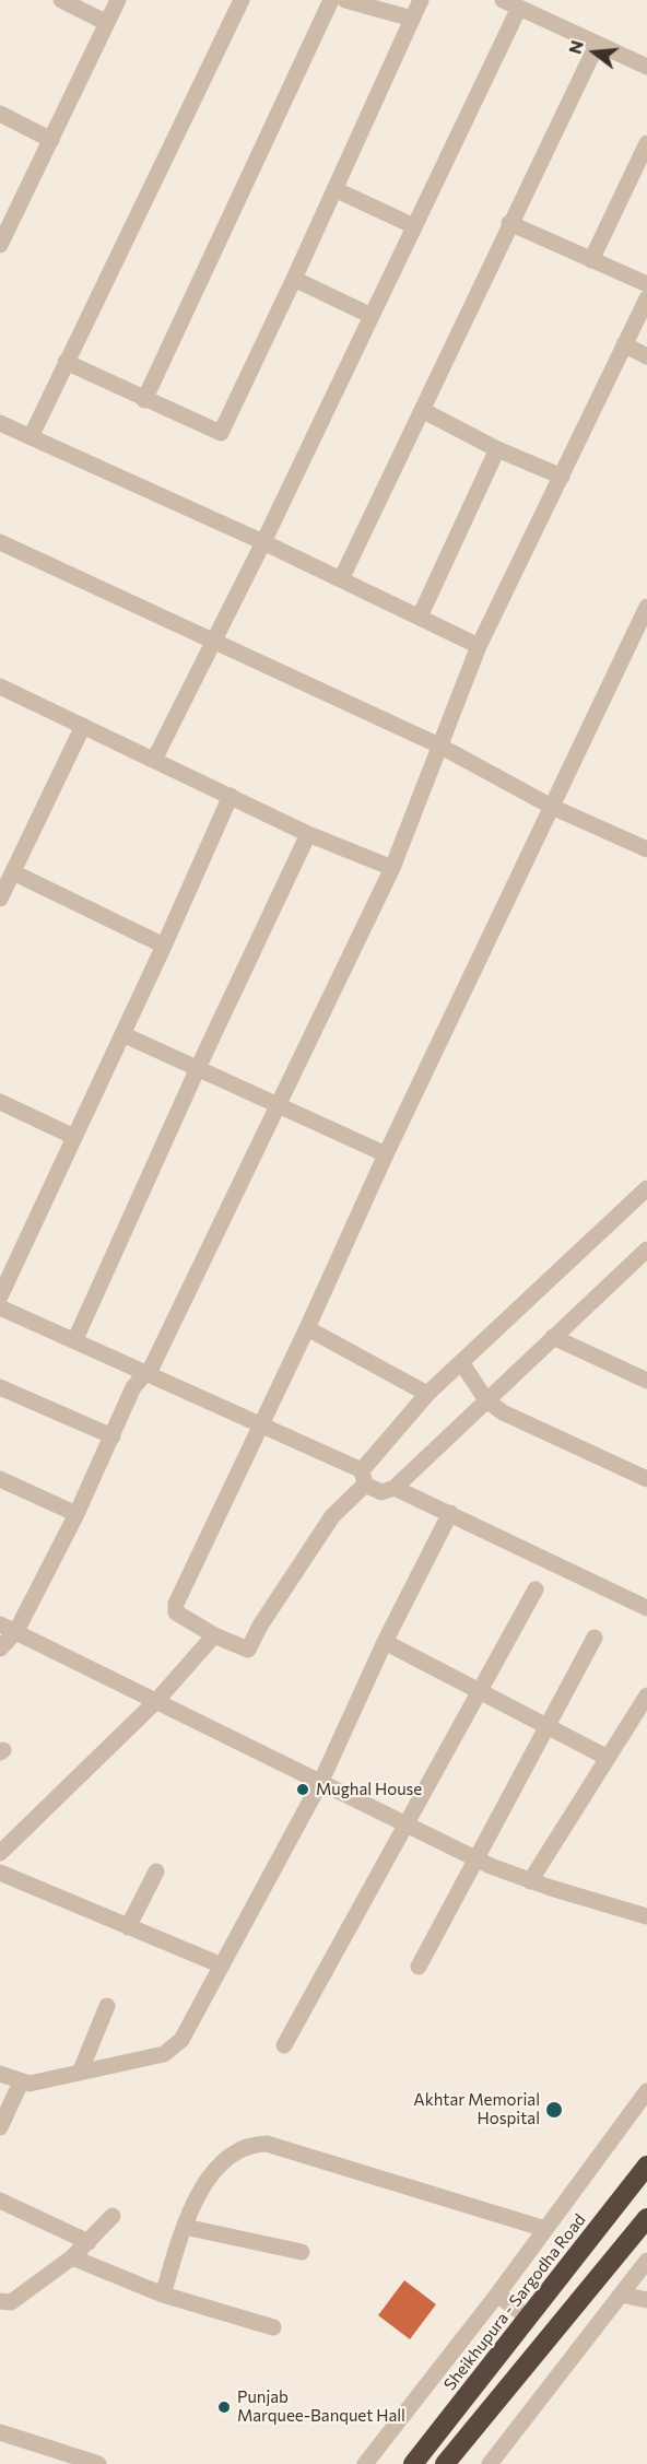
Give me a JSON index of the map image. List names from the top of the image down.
{
  "streets": {
    "highway": ["Sheikhupura - Sargodha Road"]
  },
  "places": ["Mughal House", "Akhtar Memorial Hospital", "Punjab Marquee-Banquet Hall"],
  "north": "left"
}
